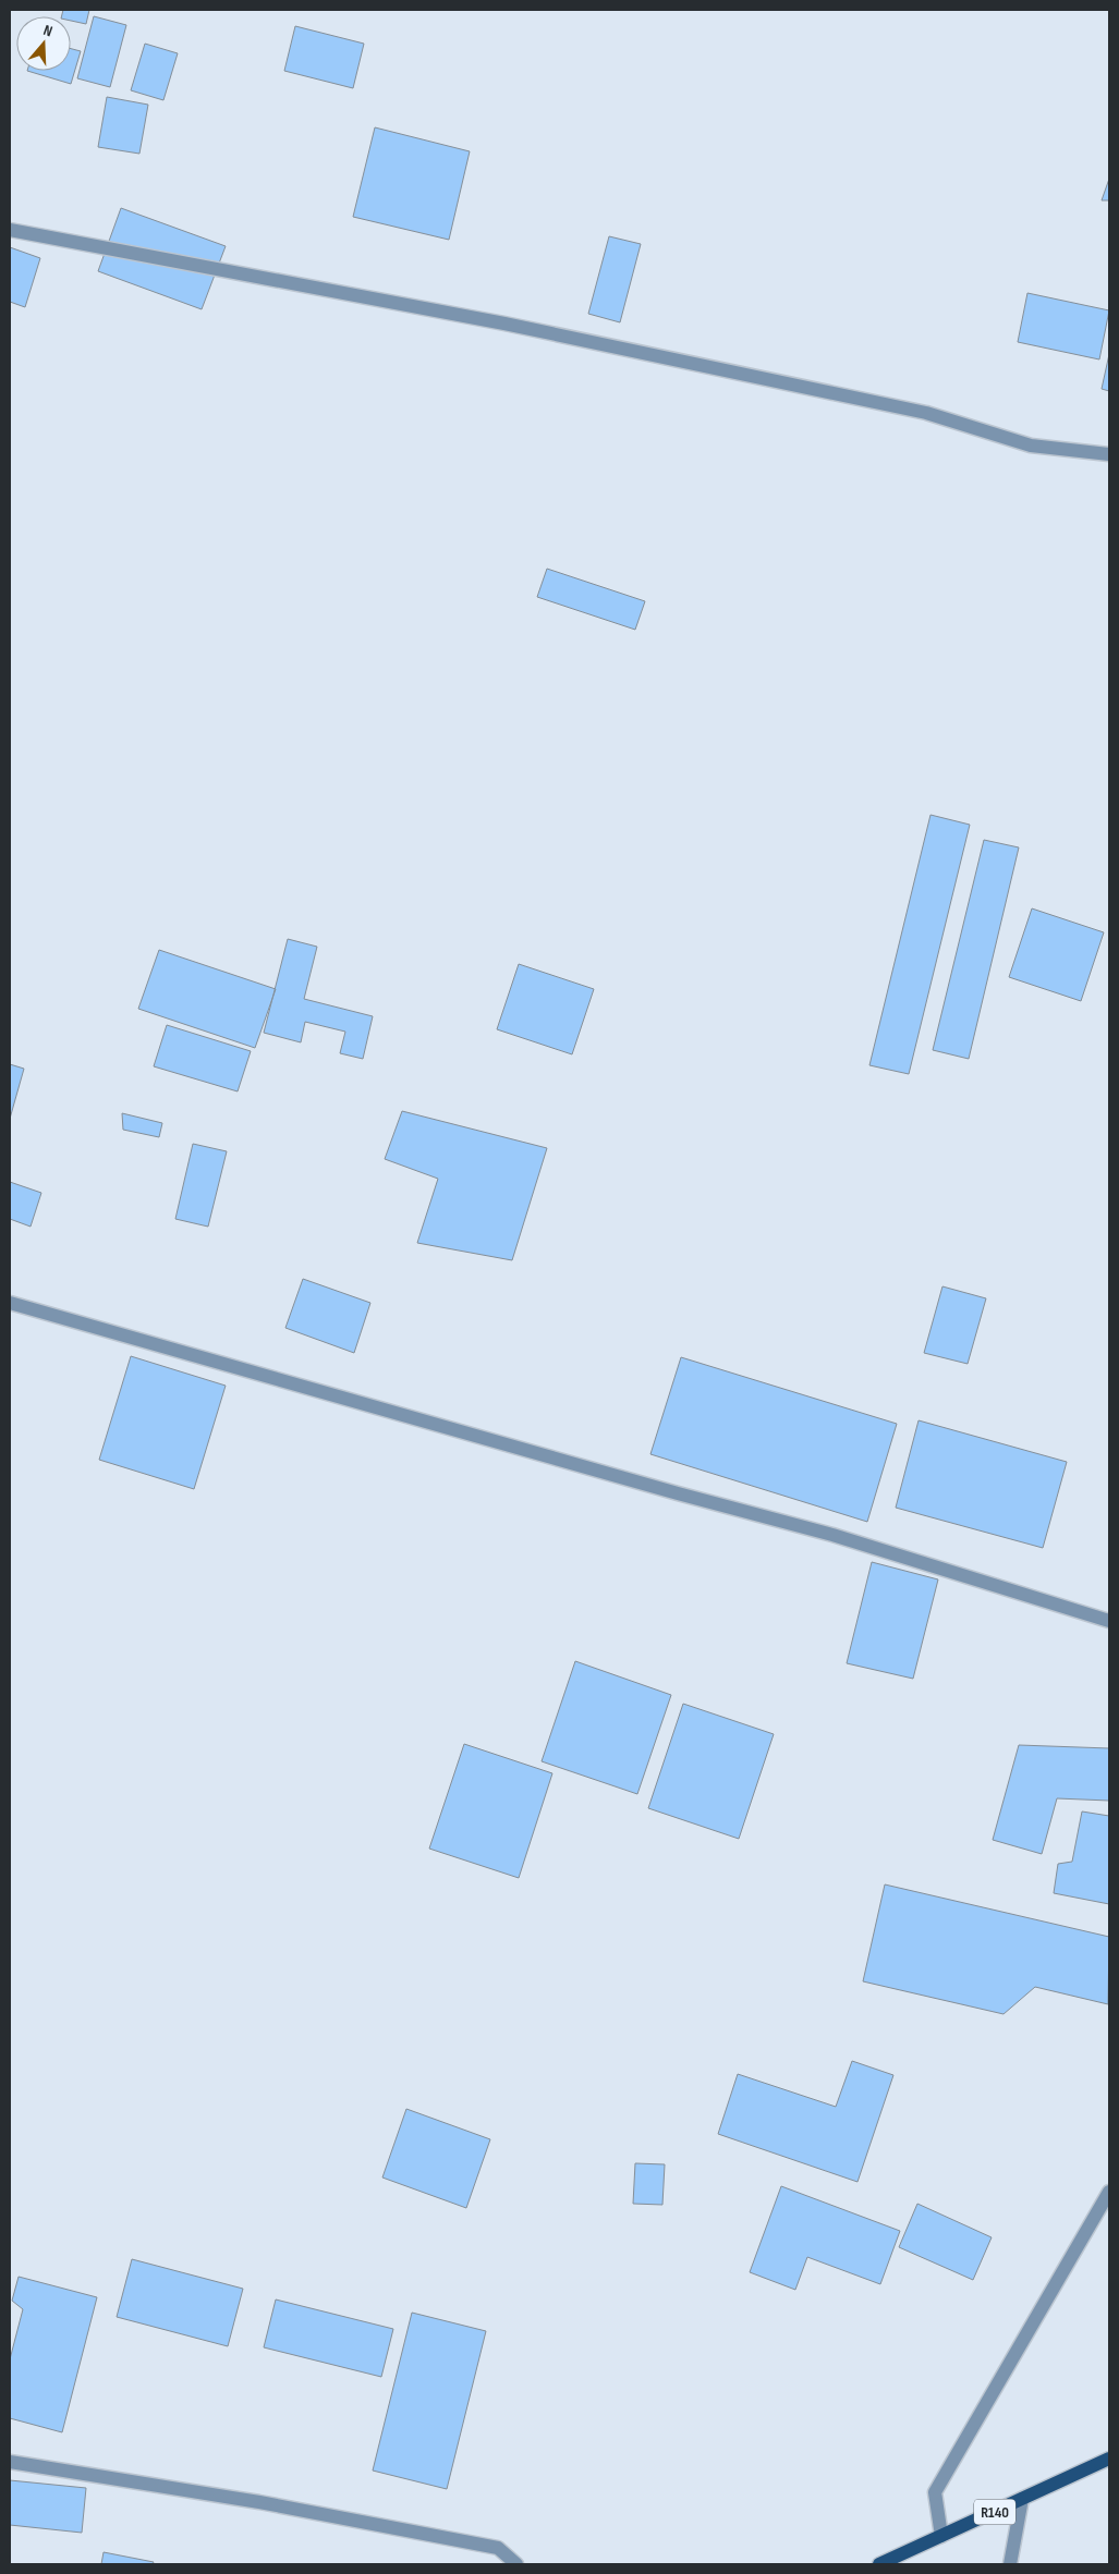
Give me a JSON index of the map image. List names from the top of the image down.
{
  "streets": {
    "main road": ["R140"]
  },
  "north": "top"
}
